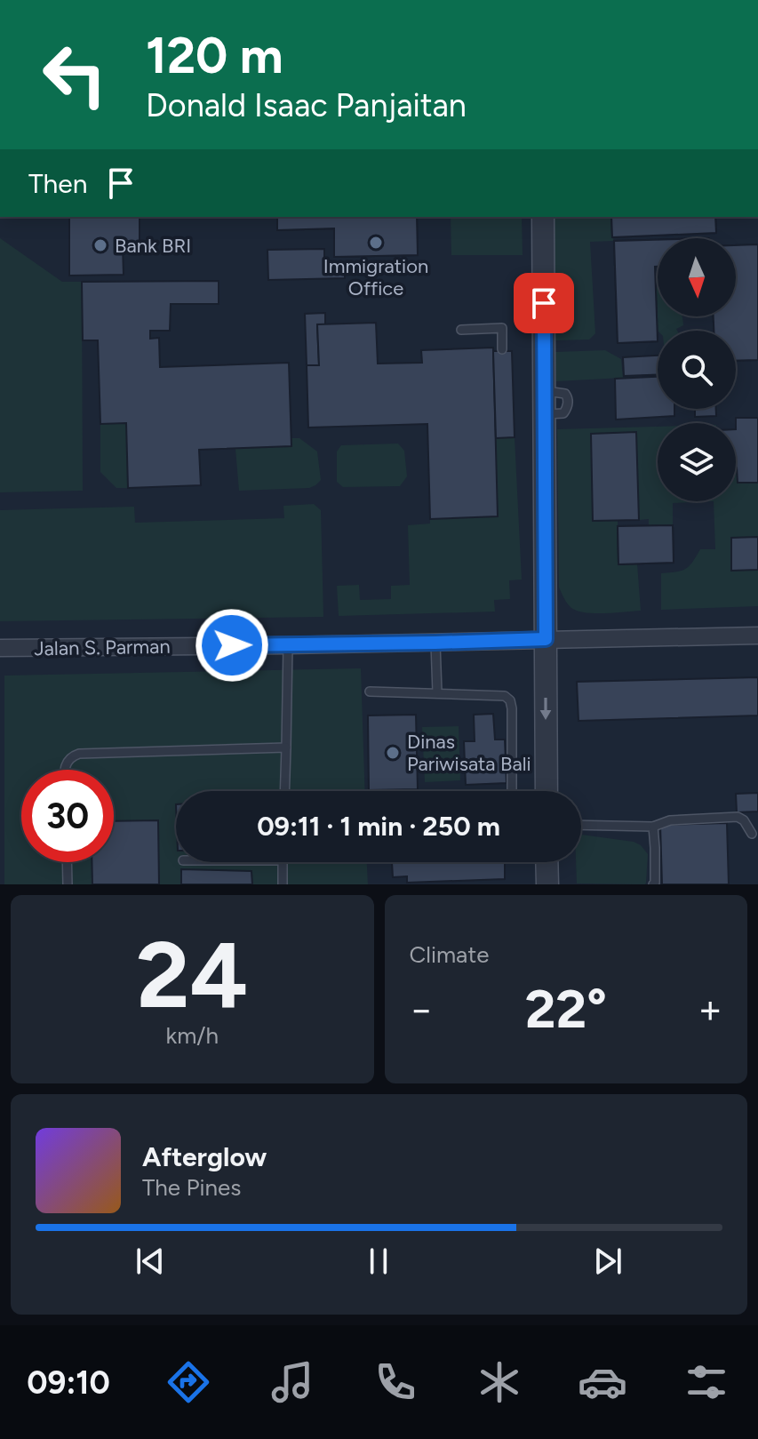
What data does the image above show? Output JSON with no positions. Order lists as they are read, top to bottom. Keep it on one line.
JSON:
{"streets":{"street":["Jalan S. Parman"]},"places":["Immigration Office","Bank BRI","Dinas Pariwisata Bali"],"north":"bottom","page":{"turn":["120 m","Donald Isaac Panjaitan"],"then":"Then","limit":"30","trip":"09:11 · 1 min · 250 m","tile":[["24","km/h"],"Climate"],"heat":["−","22°","+"],"song":["Afterglow","The Pines"],"tabs":"09:10"}}
